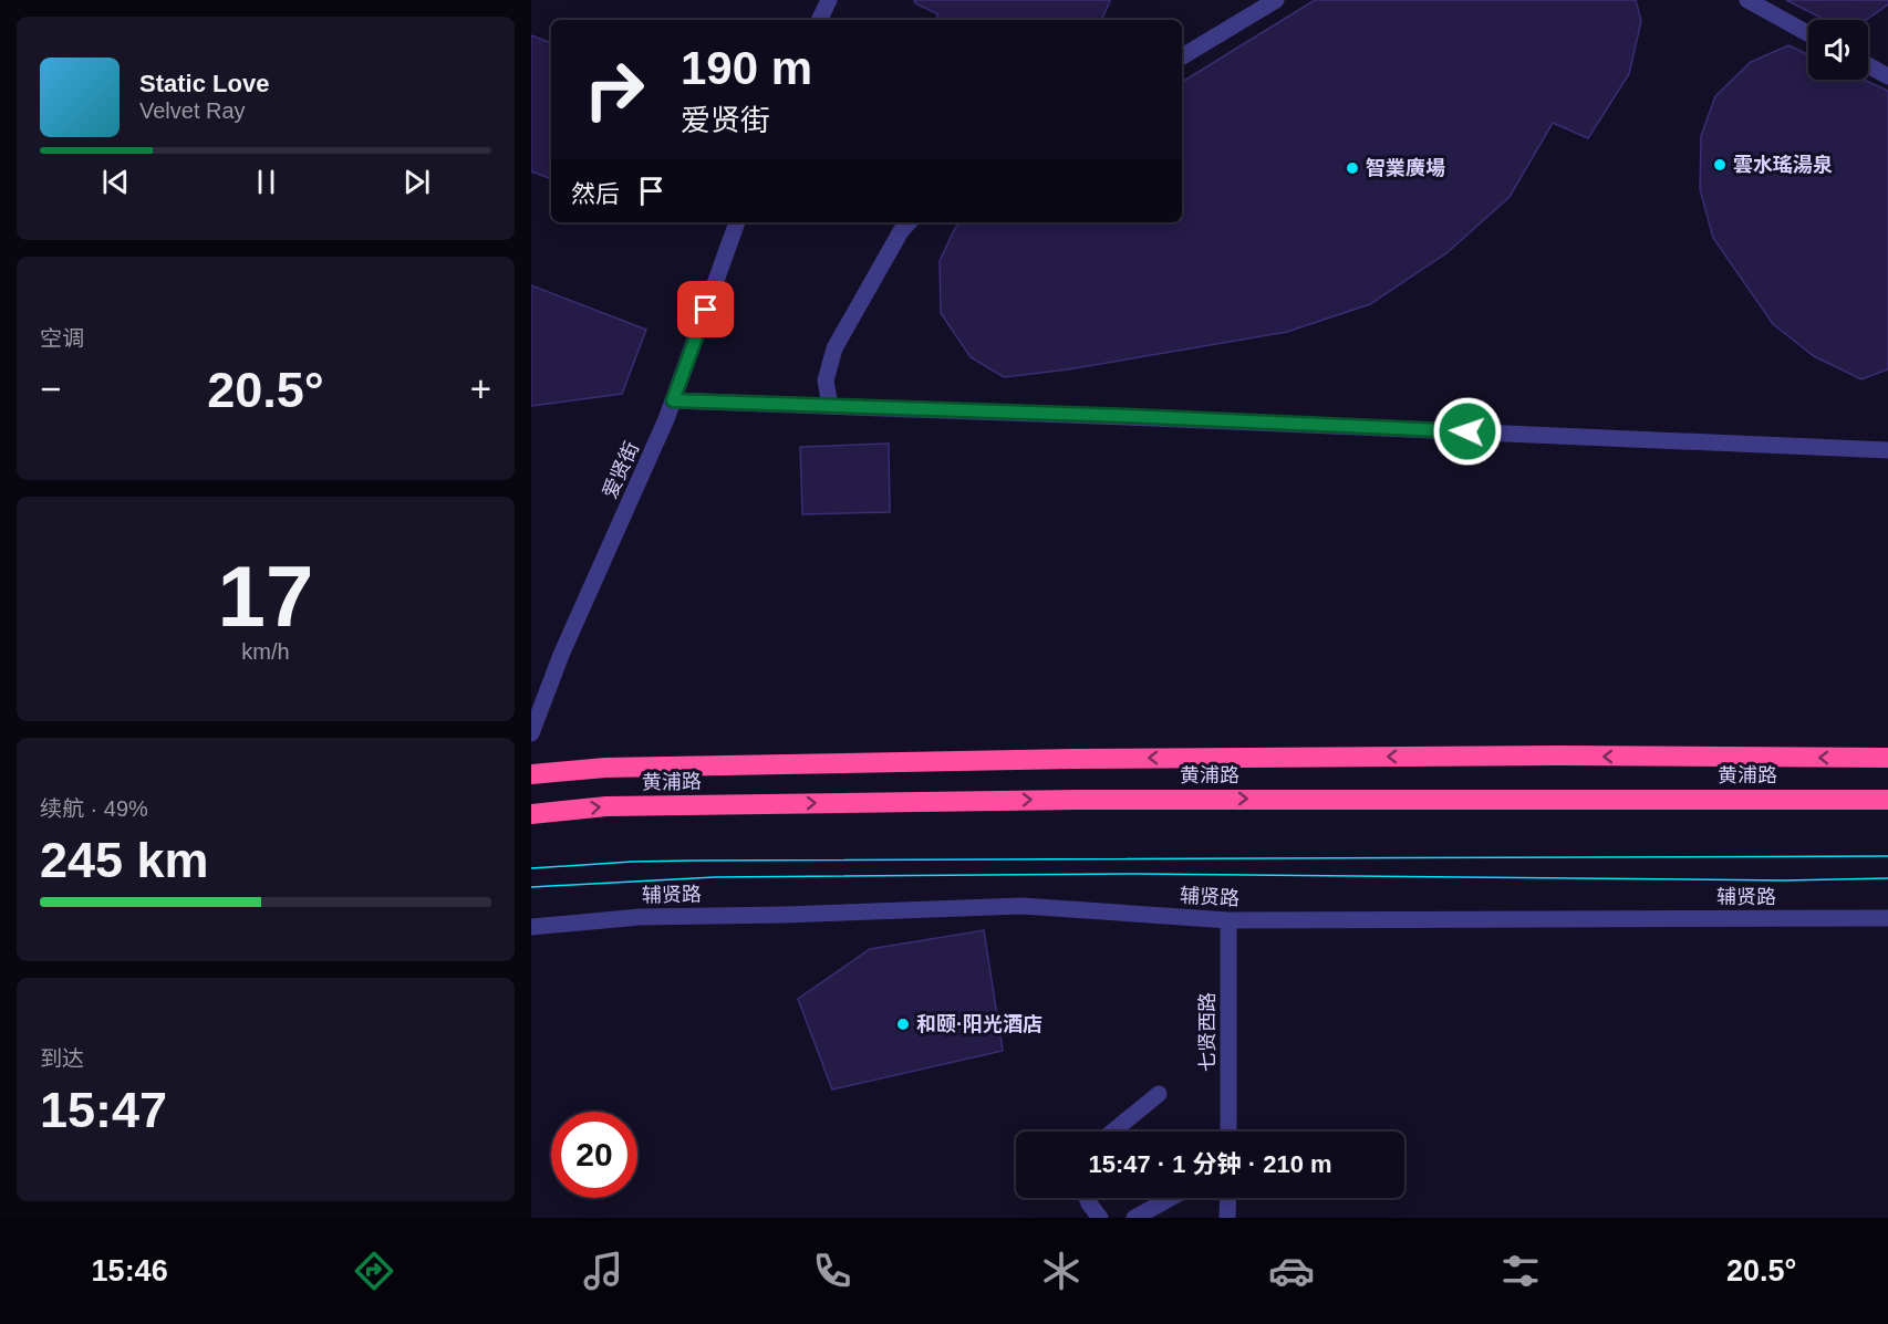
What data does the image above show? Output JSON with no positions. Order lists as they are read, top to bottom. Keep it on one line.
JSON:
{"streets":{"highway":["黄浦路"],"street":["爱贤街","辅贤路","七贤西路"]},"crossings":[["辅贤路","七贤西路"]],"places":["雲水瑤湯泉","智業廣場","和颐·阳光酒店"],"page":{"turn":["190 m","爱贤街"],"song":["Static Love","Velvet Ray"],"then":"然后","tile":["空调",["17","km/h"],["续航 · 49%","245 km"],["到达","15:47"]],"heat":["−","20.5°","+"],"limit":"20","trip":"15:47 · 1 分钟 · 210 m","tabs":["15:46","20.5°"]}}
